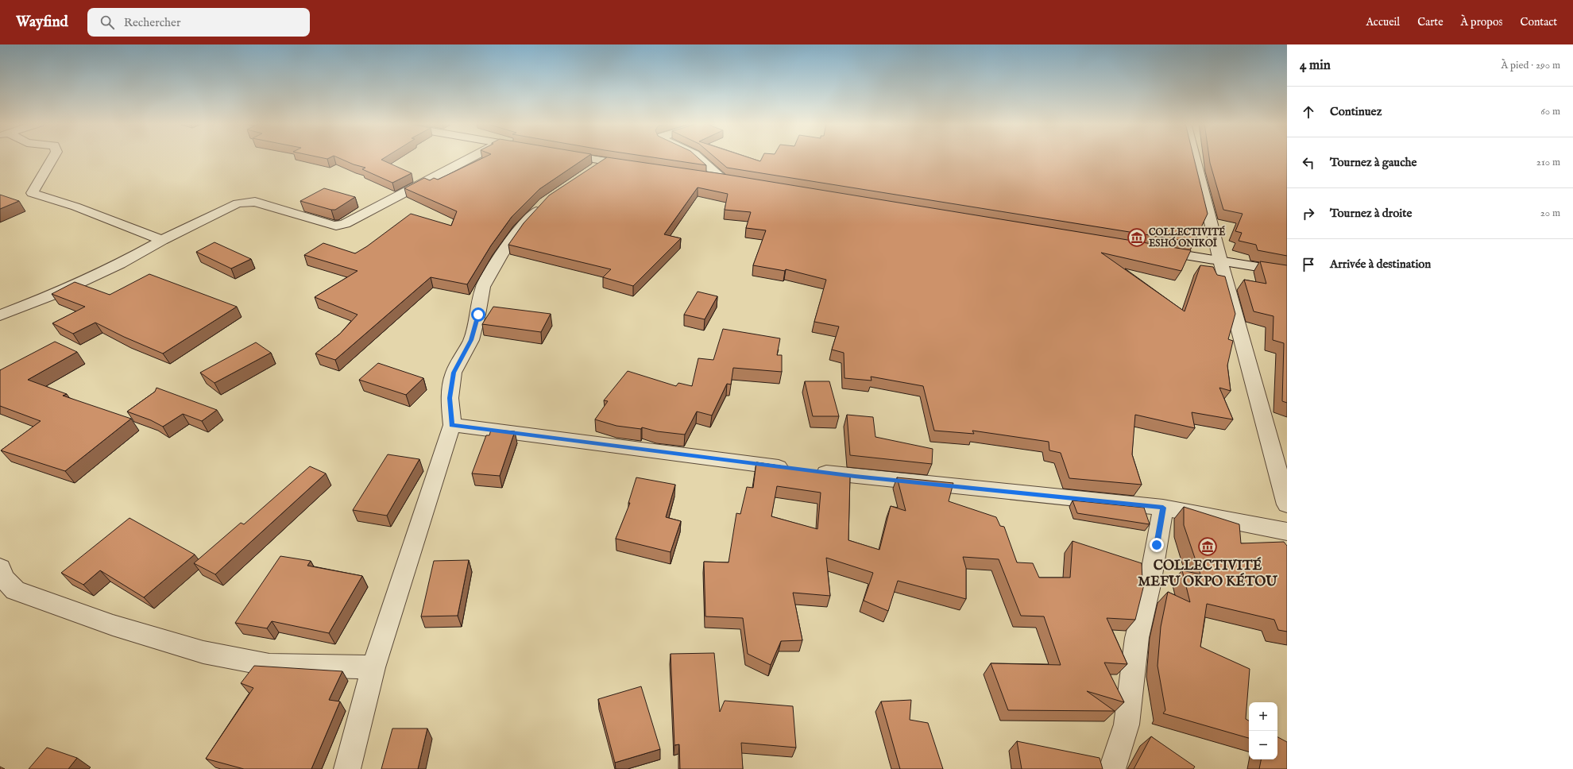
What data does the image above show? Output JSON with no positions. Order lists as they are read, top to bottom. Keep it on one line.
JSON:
{"places":{"museum":["COLLECTIVITÉ ESHÓ ONIKOÏ","COLLECTIVITÉ MEFU OKPO KÉTOU"]},"page":{"header":"Wayfind","search":"Rechercher","nav":["Accueil","Carte","À propos","Contact"],"heading":["4 min","À pied · 290 m"],"list":[["Continuez","60 m"],["Tournez à gauche","210 m"],["Tournez à droite","20 m"],"Arrivée à destination"],"map_buttons":["+","−"]}}
